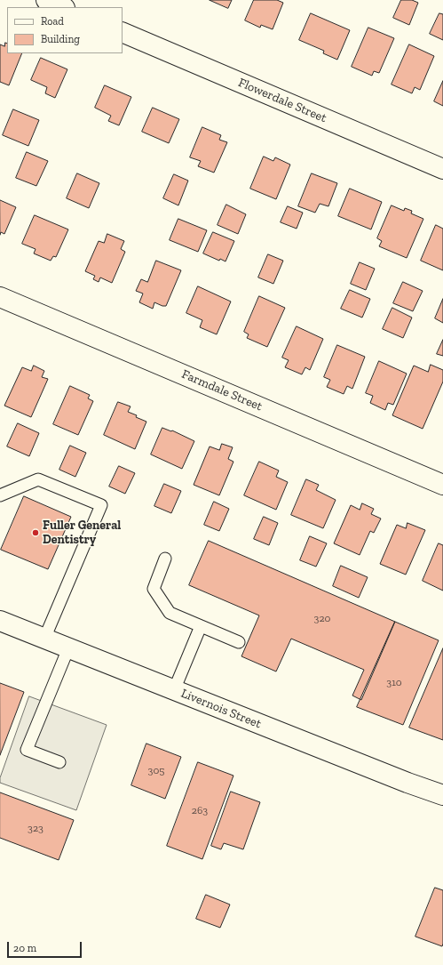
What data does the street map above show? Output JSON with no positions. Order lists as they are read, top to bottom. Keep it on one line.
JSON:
{"streets":{"street":["Flowerdale Street","Farmdale Street","Livernois Street"]},"places":["Fuller General Dentistry"],"house_numbers":["320","310","305","263","323"],"legend":["Road","Building"],"scale_bar":"20 m"}
